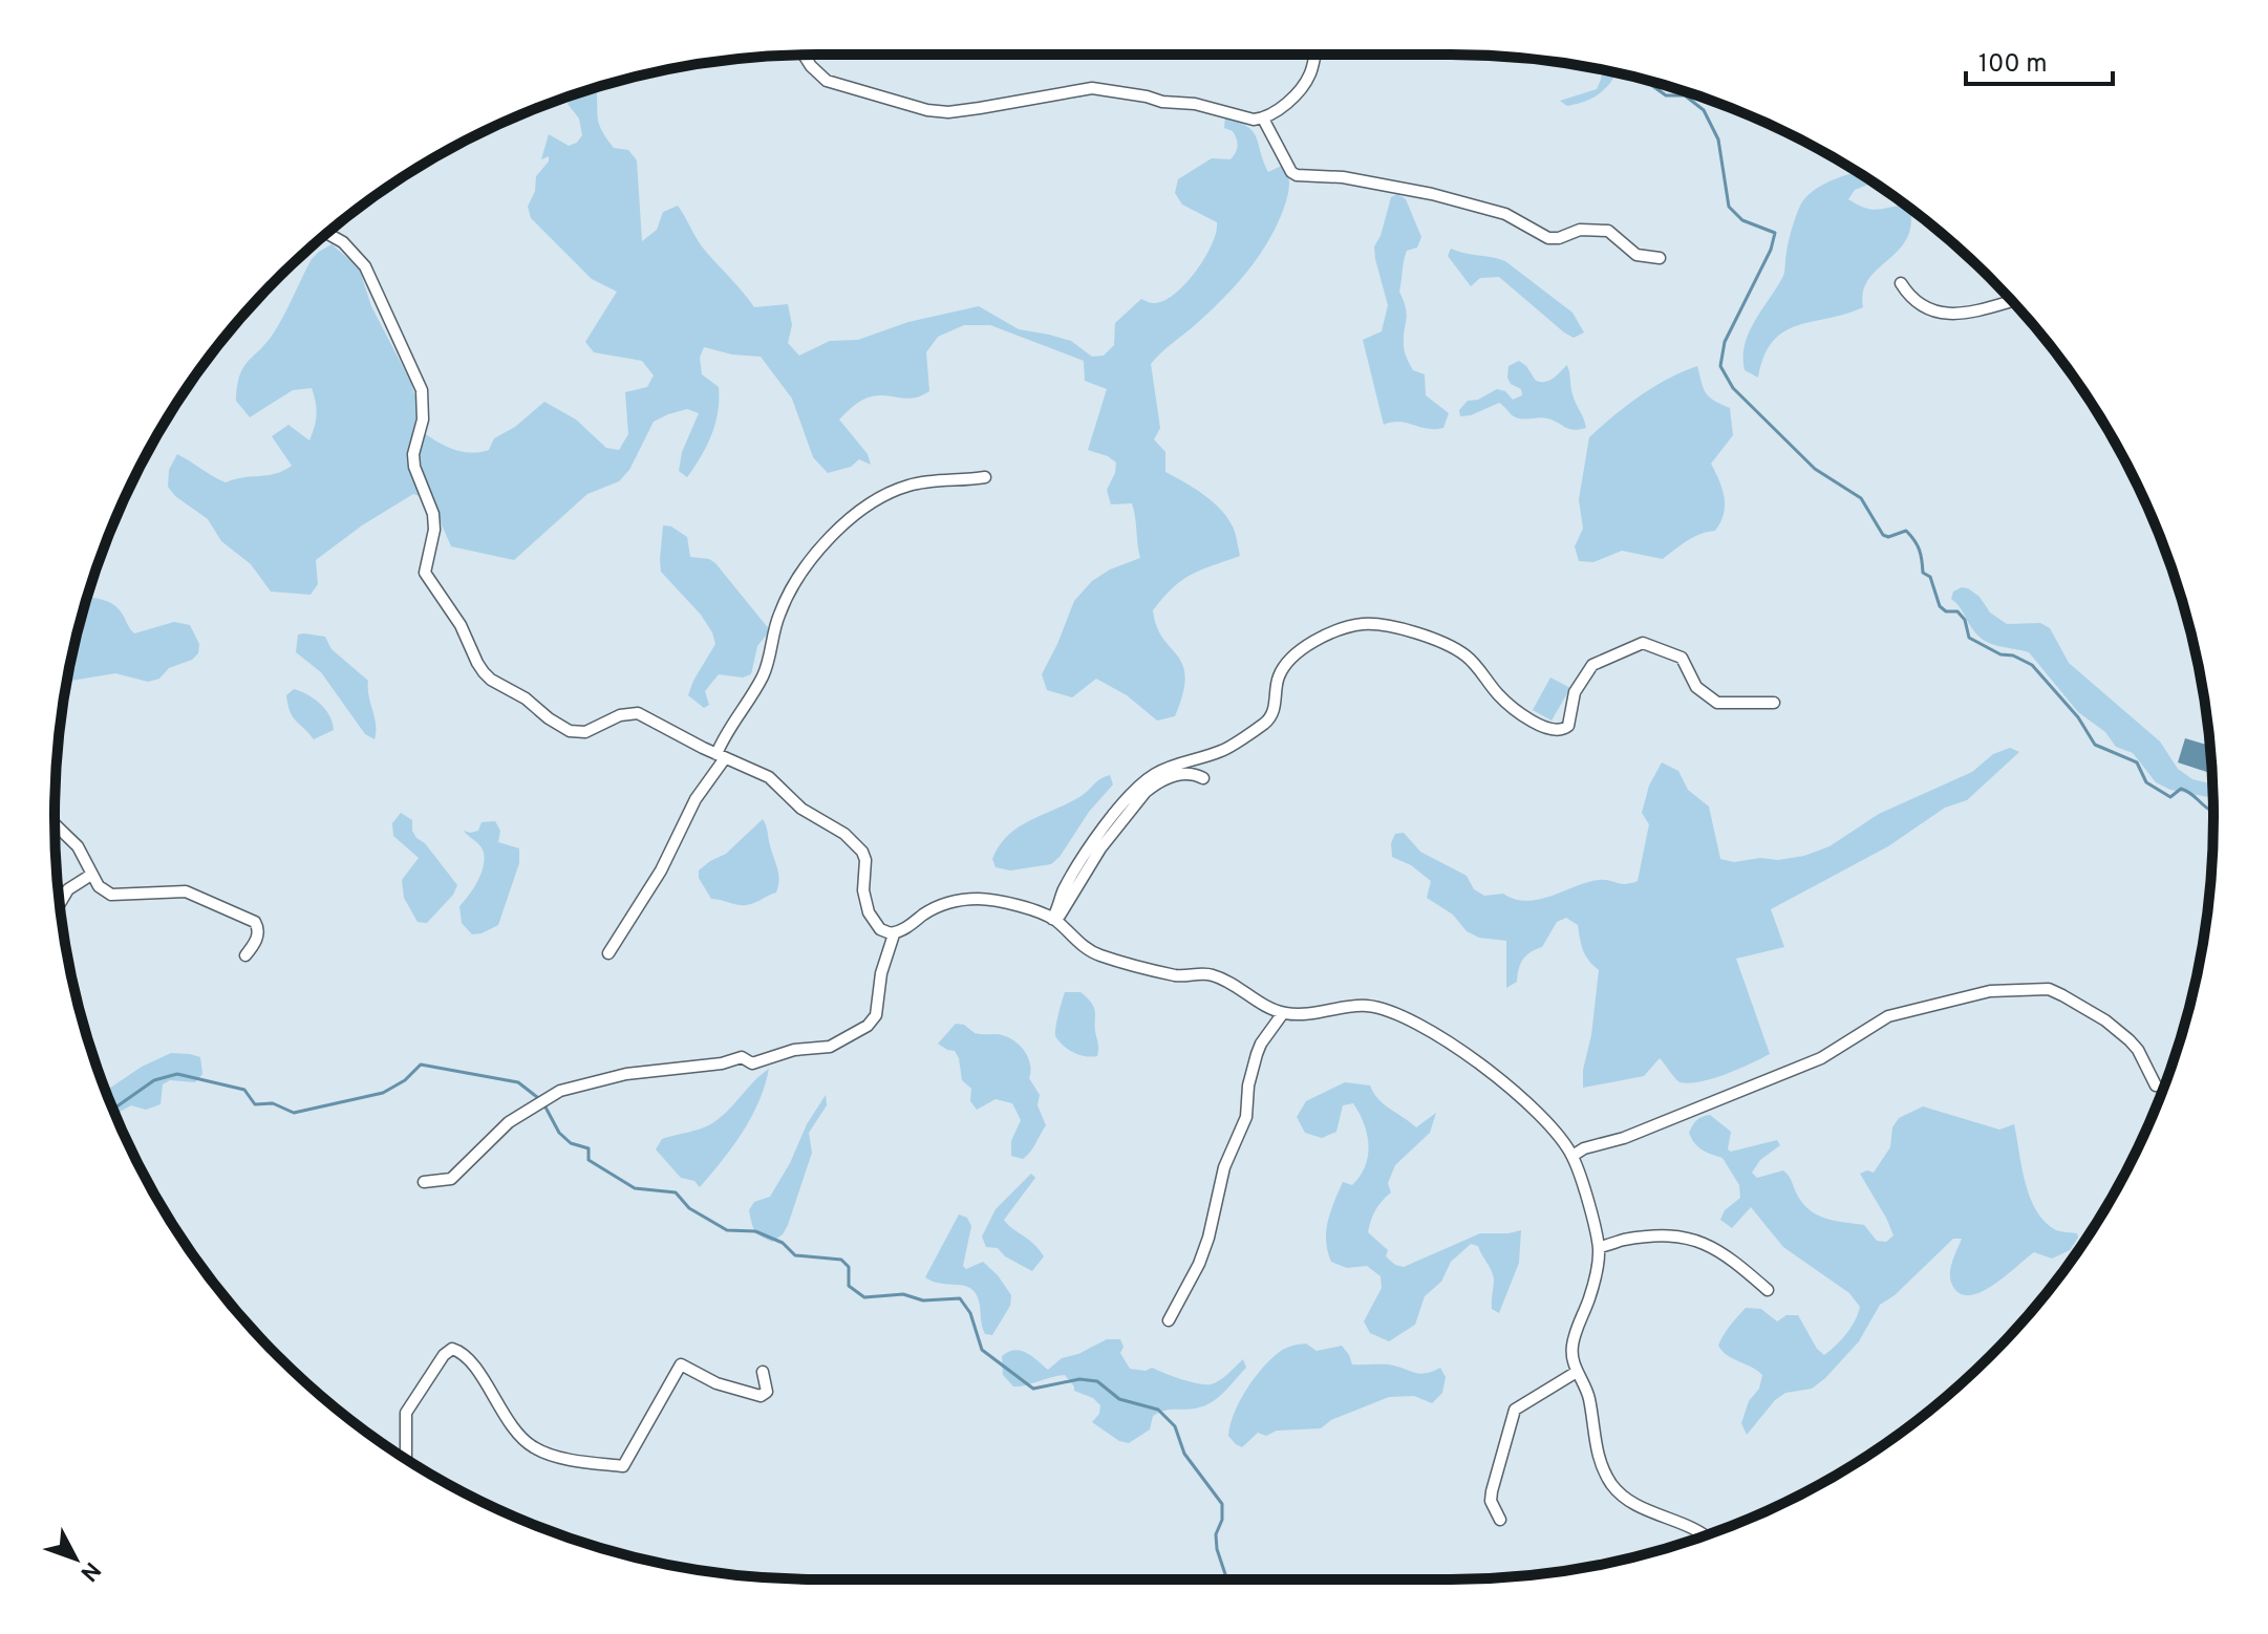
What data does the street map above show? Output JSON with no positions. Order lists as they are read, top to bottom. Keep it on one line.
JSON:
{"scale_bar":"100 m","north":"bottom right"}
